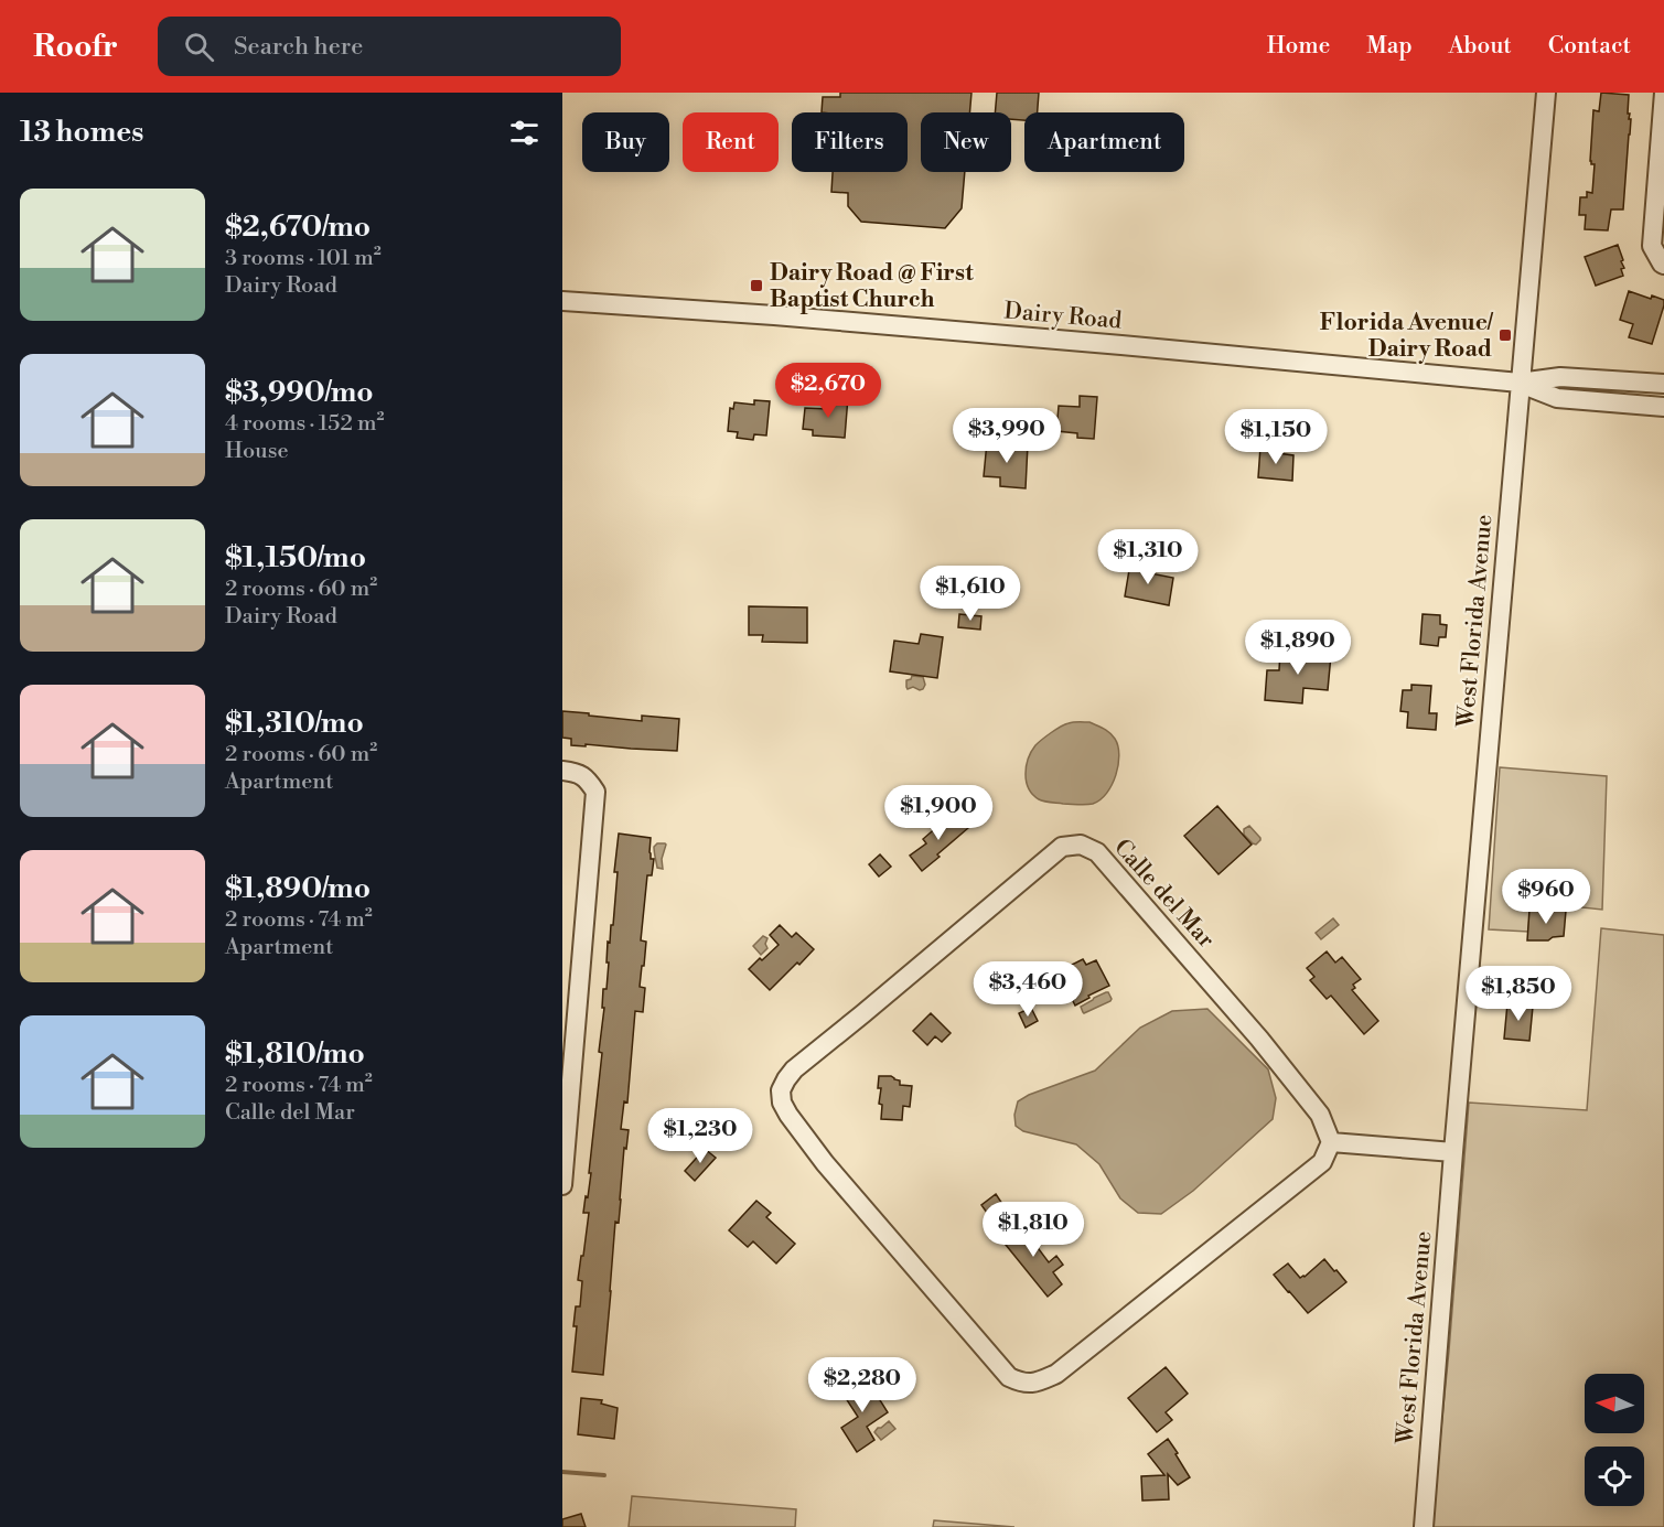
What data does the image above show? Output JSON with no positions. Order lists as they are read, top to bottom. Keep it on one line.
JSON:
{"streets":{"street":["Dairy Road","West Florida Avenue","Calle del Mar"]},"crossings":[["Dairy Road","West Florida Avenue"]],"places":{"transit":["Dairy Road @ First Baptist Church","Florida Avenue/ Dairy Road"]},"north":"left","page":{"header":"Roofr","search":"Search here","nav":["Home","Map","About","Contact"],"heading":"13 homes","chip":["Buy","Rent","Filters","New","Apartment"],"list":[{"name":"$2,670/mo","note":"3 rooms · 101 m² · Dairy Road"},{"name":"$3,990/mo","note":"4 rooms · 152 m² · House"},{"name":"$1,150/mo","note":"2 rooms · 60 m² · Dairy Road"},{"name":"$1,310/mo","note":"2 rooms · 60 m² · Apartment"},{"name":"$1,890/mo","note":"2 rooms · 74 m² · Apartment"},{"name":"$1,810/mo","note":"2 rooms · 74 m² · Calle del Mar"}],"price":["$2,670","$3,990","$1,150","$1,310","$1,610","$1,890","$1,900","$960","$3,460","$1,850","$1,230","$1,810","$2,280"]}}
